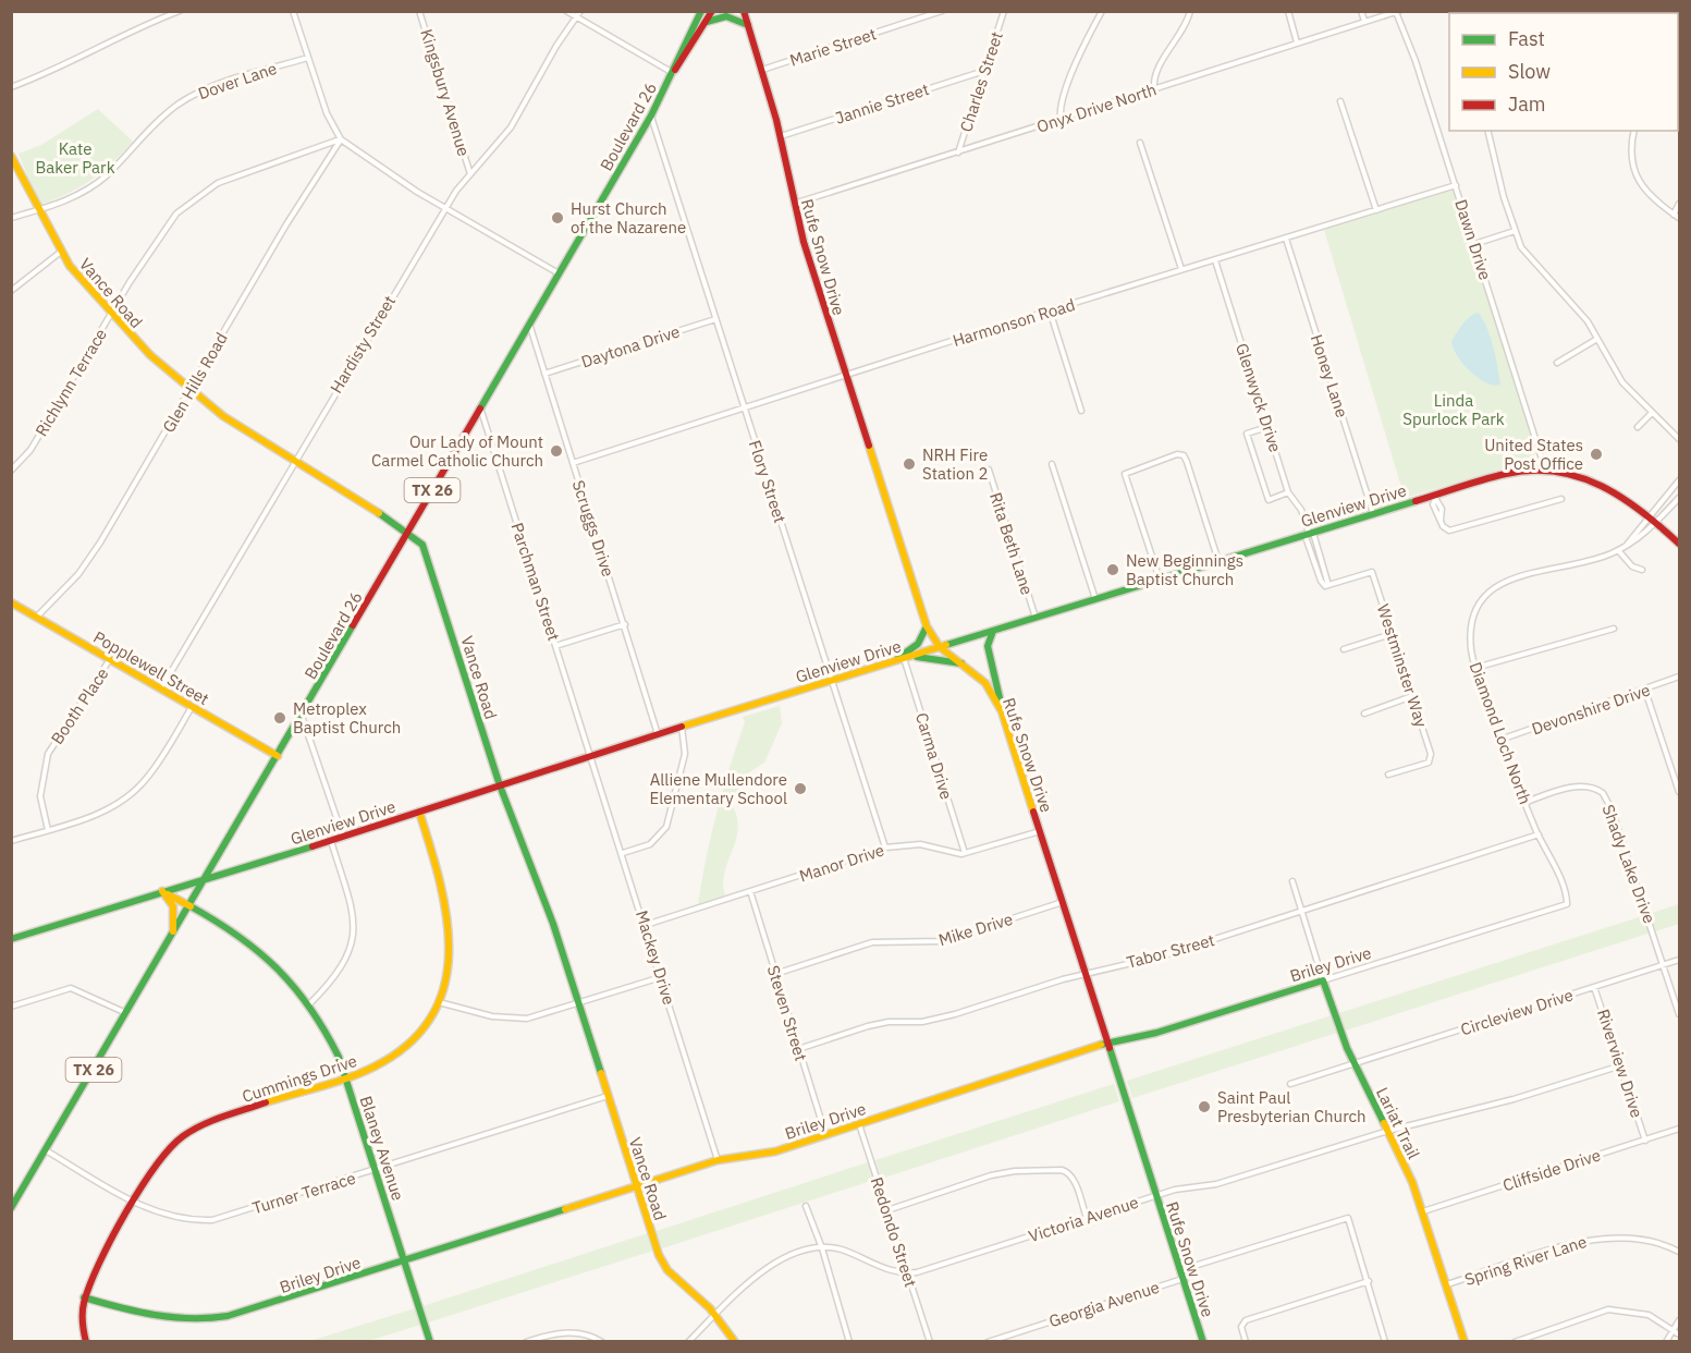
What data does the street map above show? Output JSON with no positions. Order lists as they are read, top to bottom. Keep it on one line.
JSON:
{"streets":{"main road":["Boulevard 26","Rufe Snow Drive","Vance Road","TX 26","Glenview Drive","Popplewell Street","Briley Drive","Cummings Drive","Lariat Trail","Blaney Avenue"],"street":["Marie Street","Dover Lane","Charles Street","Kingsbury Avenue","Jannie Street","Onyx Drive North","Dawn Drive","Harmonson Road","Hardisty Street","Daytona Drive","Honey Lane","Richlynn Terrace","Glen Hills Road","Glenwyck Drive","Flory Street","Scruggs Drive","Rita Beth Lane","Parchman Street","Westminster Way","Booth Place","Devonshire Drive","Diamond Loch North","Carma Drive","Manor Drive","Shady Lake Drive","Mike Drive","Tabor Street","Mackey Drive","Circleview Drive","Steven Street","Riverview Drive","Cliffside Drive","Turner Terrace","Victoria Avenue","Redondo Street","Spring River Lane","Georgia Avenue"]},"crossings":[["Marie Street","Rufe Snow Drive"],["Dover Lane","Vance Road"],["Charles Street","Jannie Street"],["Charles Street","Onyx Drive North"],["Kingsbury Avenue","Hardisty Street"],["Jannie Street","Rufe Snow Drive"],["Onyx Drive North","Dawn Drive"],["Onyx Drive North","Rufe Snow Drive"],["Boulevard 26","Vance Road"],["Boulevard 26","Flory Street"],["Boulevard 26","Glenview Drive"],["Boulevard 26","Scruggs Drive"],["Boulevard 26","Parchman Street"],["Boulevard 26","Popplewell Street"],["Boulevard 26","Blaney Avenue"],["Boulevard 26","Turner Terrace"],["Dawn Drive","Harmonson Road"],["Dawn Drive","Glenview Drive"],["Rufe Snow Drive","Harmonson Road"],["Rufe Snow Drive","Glenview Drive"],["Rufe Snow Drive","Manor Drive"],["Rufe Snow Drive","Mike Drive"],["Rufe Snow Drive","Tabor Street"],["Rufe Snow Drive","Briley Drive"],["Rufe Snow Drive","Victoria Avenue"],["Rufe Snow Drive","Georgia Avenue"],["Vance Road","Hardisty Street"],["Vance Road","Richlynn Terrace"],["Vance Road","Glen Hills Road"],["Vance Road","Glenview Drive"],["Vance Road","Briley Drive"],["Vance Road","Turner Terrace"],["Harmonson Road","Honey Lane"],["Harmonson Road","Glenwyck Drive"],["Harmonson Road","Flory Street"],["Harmonson Road","Scruggs Drive"],["Hardisty Street","Popplewell Street"],["Daytona Drive","Flory Street"],["Daytona Drive","Scruggs Drive"],["Honey Lane","Glenview Drive"],["Richlynn Terrace","Glen Hills Road"],["Glen Hills Road","Popplewell Street"],["Glenwyck Drive","Glenview Drive"],["Glenwyck Drive","Westminster Way"],["Flory Street","Glenview Drive"],["Flory Street","Manor Drive"],["Glenview Drive","Scruggs Drive"],["Glenview Drive","Rita Beth Lane"],["Glenview Drive","Parchman Street"],["Glenview Drive","Diamond Loch North"],["Glenview Drive","Carma Drive"],["Glenview Drive","Mackey Drive"],["Glenview Drive","Cummings Drive"],["Glenview Drive","Blaney Avenue"],["Parchman Street","Mackey Drive"],["Popplewell Street","Booth Place"],["Devonshire Drive","Diamond Loch North"],["Diamond Loch North","Shady Lake Drive"],["Diamond Loch North","Tabor Street"],["Diamond Loch North","Briley Drive"],["Carma Drive","Manor Drive"],["Manor Drive","Mackey Drive"],["Manor Drive","Steven Street"],["Shady Lake Drive","Circleview Drive"],["Mike Drive","Steven Street"],["Tabor Street","Steven Street"],["Tabor Street","Lariat Trail"],["Mackey Drive","Briley Drive"],["Briley Drive","Steven Street"],["Briley Drive","Cummings Drive"],["Briley Drive","Lariat Trail"],["Briley Drive","Blaney Avenue"],["Briley Drive","Redondo Street"],["Circleview Drive","Riverview Drive"],["Circleview Drive","Lariat Trail"],["Riverview Drive","Cliffside Drive"],["Riverview Drive","Victoria Avenue"],["Cummings Drive","Blaney Avenue"],["Cummings Drive","Turner Terrace"],["Lariat Trail","Cliffside Drive"],["Lariat Trail","Victoria Avenue"],["Lariat Trail","Spring River Lane"],["Blaney Avenue","Turner Terrace"],["Victoria Avenue","Redondo Street"]],"parks":["Kate Baker Park","Linda Spurlock Park"],"places":["Hurst Church of the Nazarene","Our Lady of Mount Carmel Catholic Church","United States Post Office","NRH Fire Station 2","New Beginnings Baptist Church","Metroplex Baptist Church","Alliene Mullendore Elementary School","Saint Paul Presbyterian Church"],"legend":["Fast","Slow","Jam"]}
